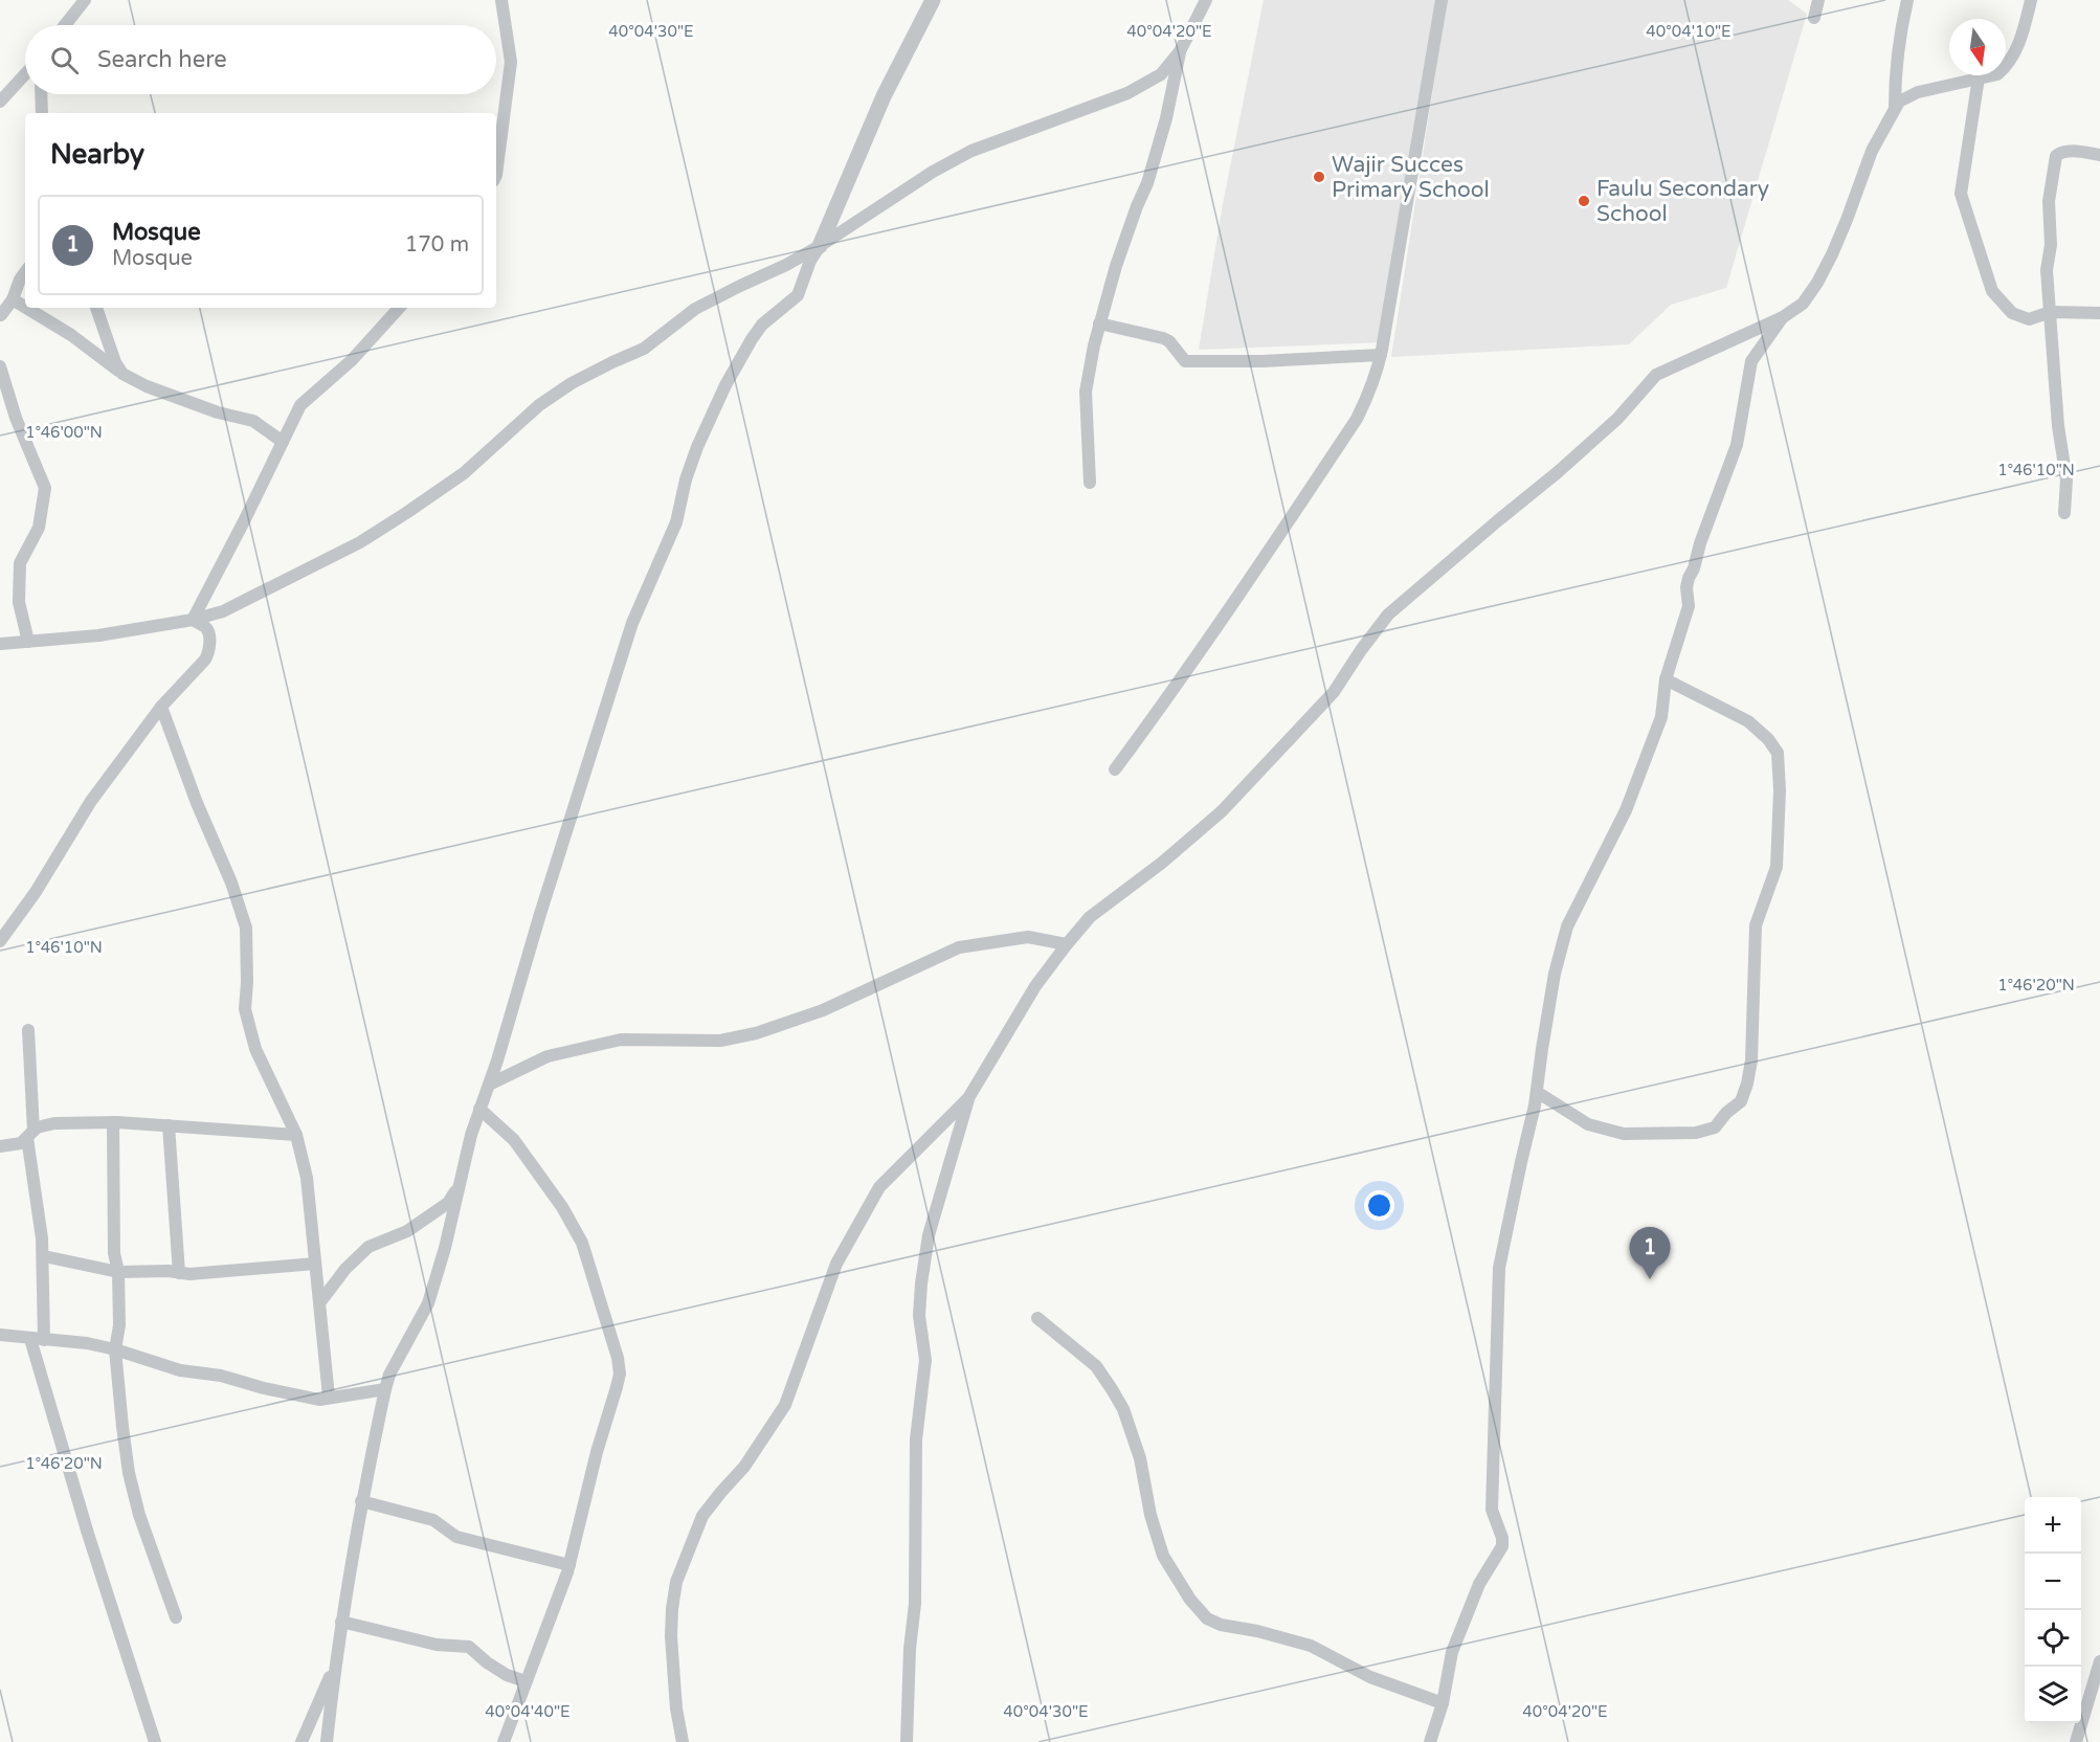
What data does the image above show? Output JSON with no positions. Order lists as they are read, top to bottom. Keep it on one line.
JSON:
{"places":["Wajir Succes Primary School","Faulu Secondary School"],"north":"bottom","page":{"search":"Search here","heading":"Nearby","list":[{"mark":"1","name":"Mosque","note":"Mosque","value":"170 m"}],"pins":"1","map_buttons":["+","−"]},"coordinates":["40°04'30\"E","40°04'20\"E","40°04'10\"E","1°46'00\"N","1°46'10\"N","1°46'20\"N","40°04'40\"E"]}
